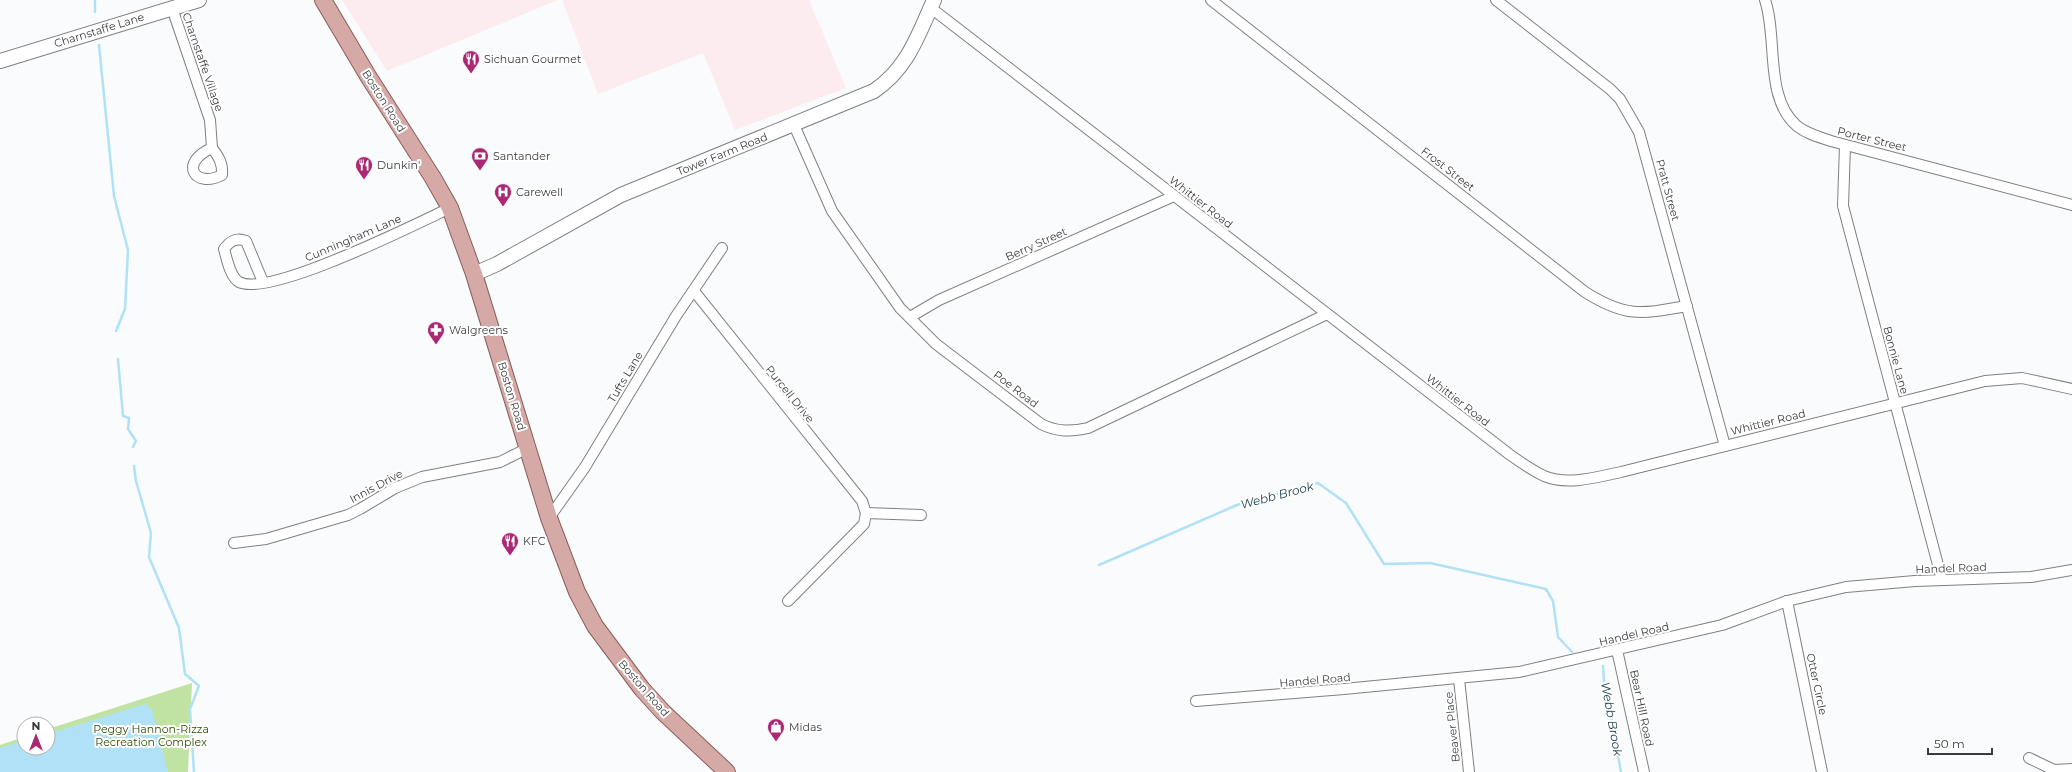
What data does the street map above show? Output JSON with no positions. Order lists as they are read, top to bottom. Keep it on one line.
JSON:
{"streets":{"main road":["Boston Road"],"street":["Charnstaffe Lane","Charnstaffe Village","Porter Street","Tower Farm Road","Frost Street","Pratt Street","Whittier Road","Cunningham Lane","Berry Street","Bonnie Lane","Tufts Lane","Poe Road","Purcell Drive","Innis Drive","Handel Road","Otter Circle","Bear Hill Road","Beaver Place"]},"crossings":[["Charnstaffe Lane","Charnstaffe Village"],["Boston Road","Tower Farm Road"],["Boston Road","Cunningham Lane"],["Boston Road","Tufts Lane"],["Boston Road","Innis Drive"],["Porter Street","Bonnie Lane"],["Tower Farm Road","Whittier Road"],["Tower Farm Road","Poe Road"],["Frost Street","Pratt Street"],["Pratt Street","Whittier Road"],["Whittier Road","Berry Street"],["Whittier Road","Bonnie Lane"],["Whittier Road","Poe Road"],["Berry Street","Poe Road"],["Bonnie Lane","Handel Road"],["Tufts Lane","Purcell Drive"],["Handel Road","Otter Circle"],["Handel Road","Bear Hill Road"],["Handel Road","Beaver Place"]],"water":["Webb Brook"],"parks":["Peggy Hannon-Rizza Recreation Complex"],"places":{"restaurant":["Sichuan Gourmet","Dunkin'","KFC"],"bank":["Santander"],"hospital":["Carewell"],"pharmacy":["Walgreens"],"shop":["Midas"]},"scale_bar":"50 m","north":"top"}
